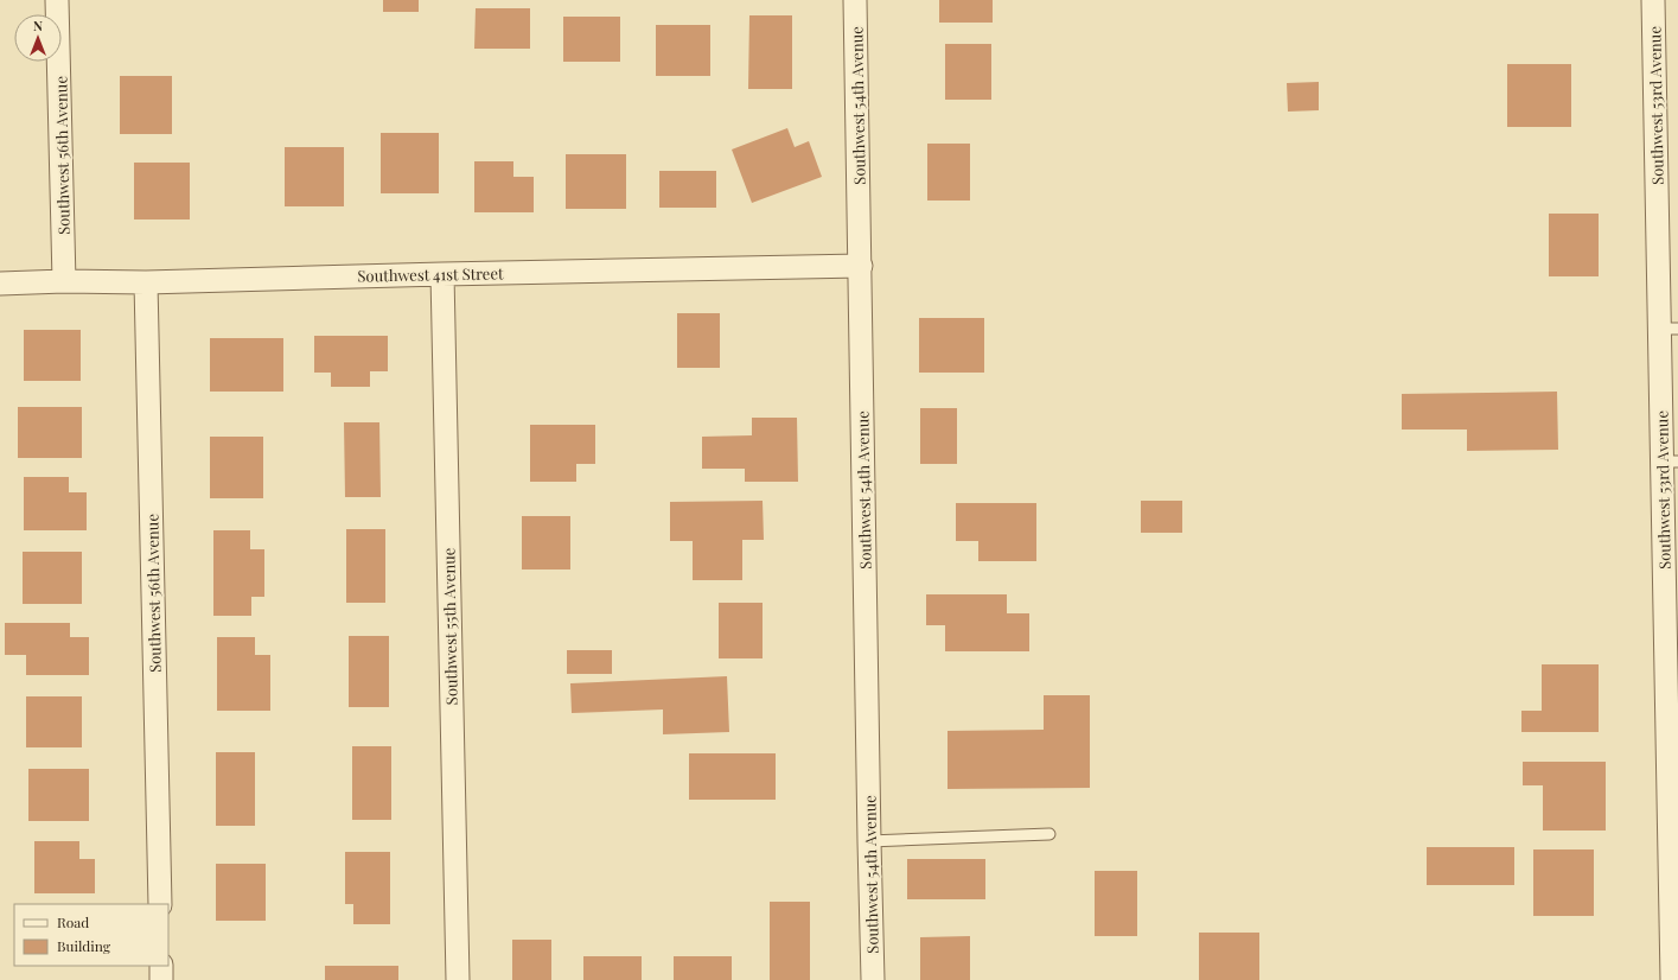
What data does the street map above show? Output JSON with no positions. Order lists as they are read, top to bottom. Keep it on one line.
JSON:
{"streets":{"street":["Southwest 54th Avenue","Southwest 53rd Avenue","Southwest 56th Avenue","Southwest 41st Street","Southwest 55th Avenue"]},"crossings":[["Southwest 54th Avenue","Southwest 41st Street"],["Southwest 56th Avenue","Southwest 41st Street"],["Southwest 41st Street","Southwest 55th Avenue"]],"legend":["Road","Building"],"north":"top"}
